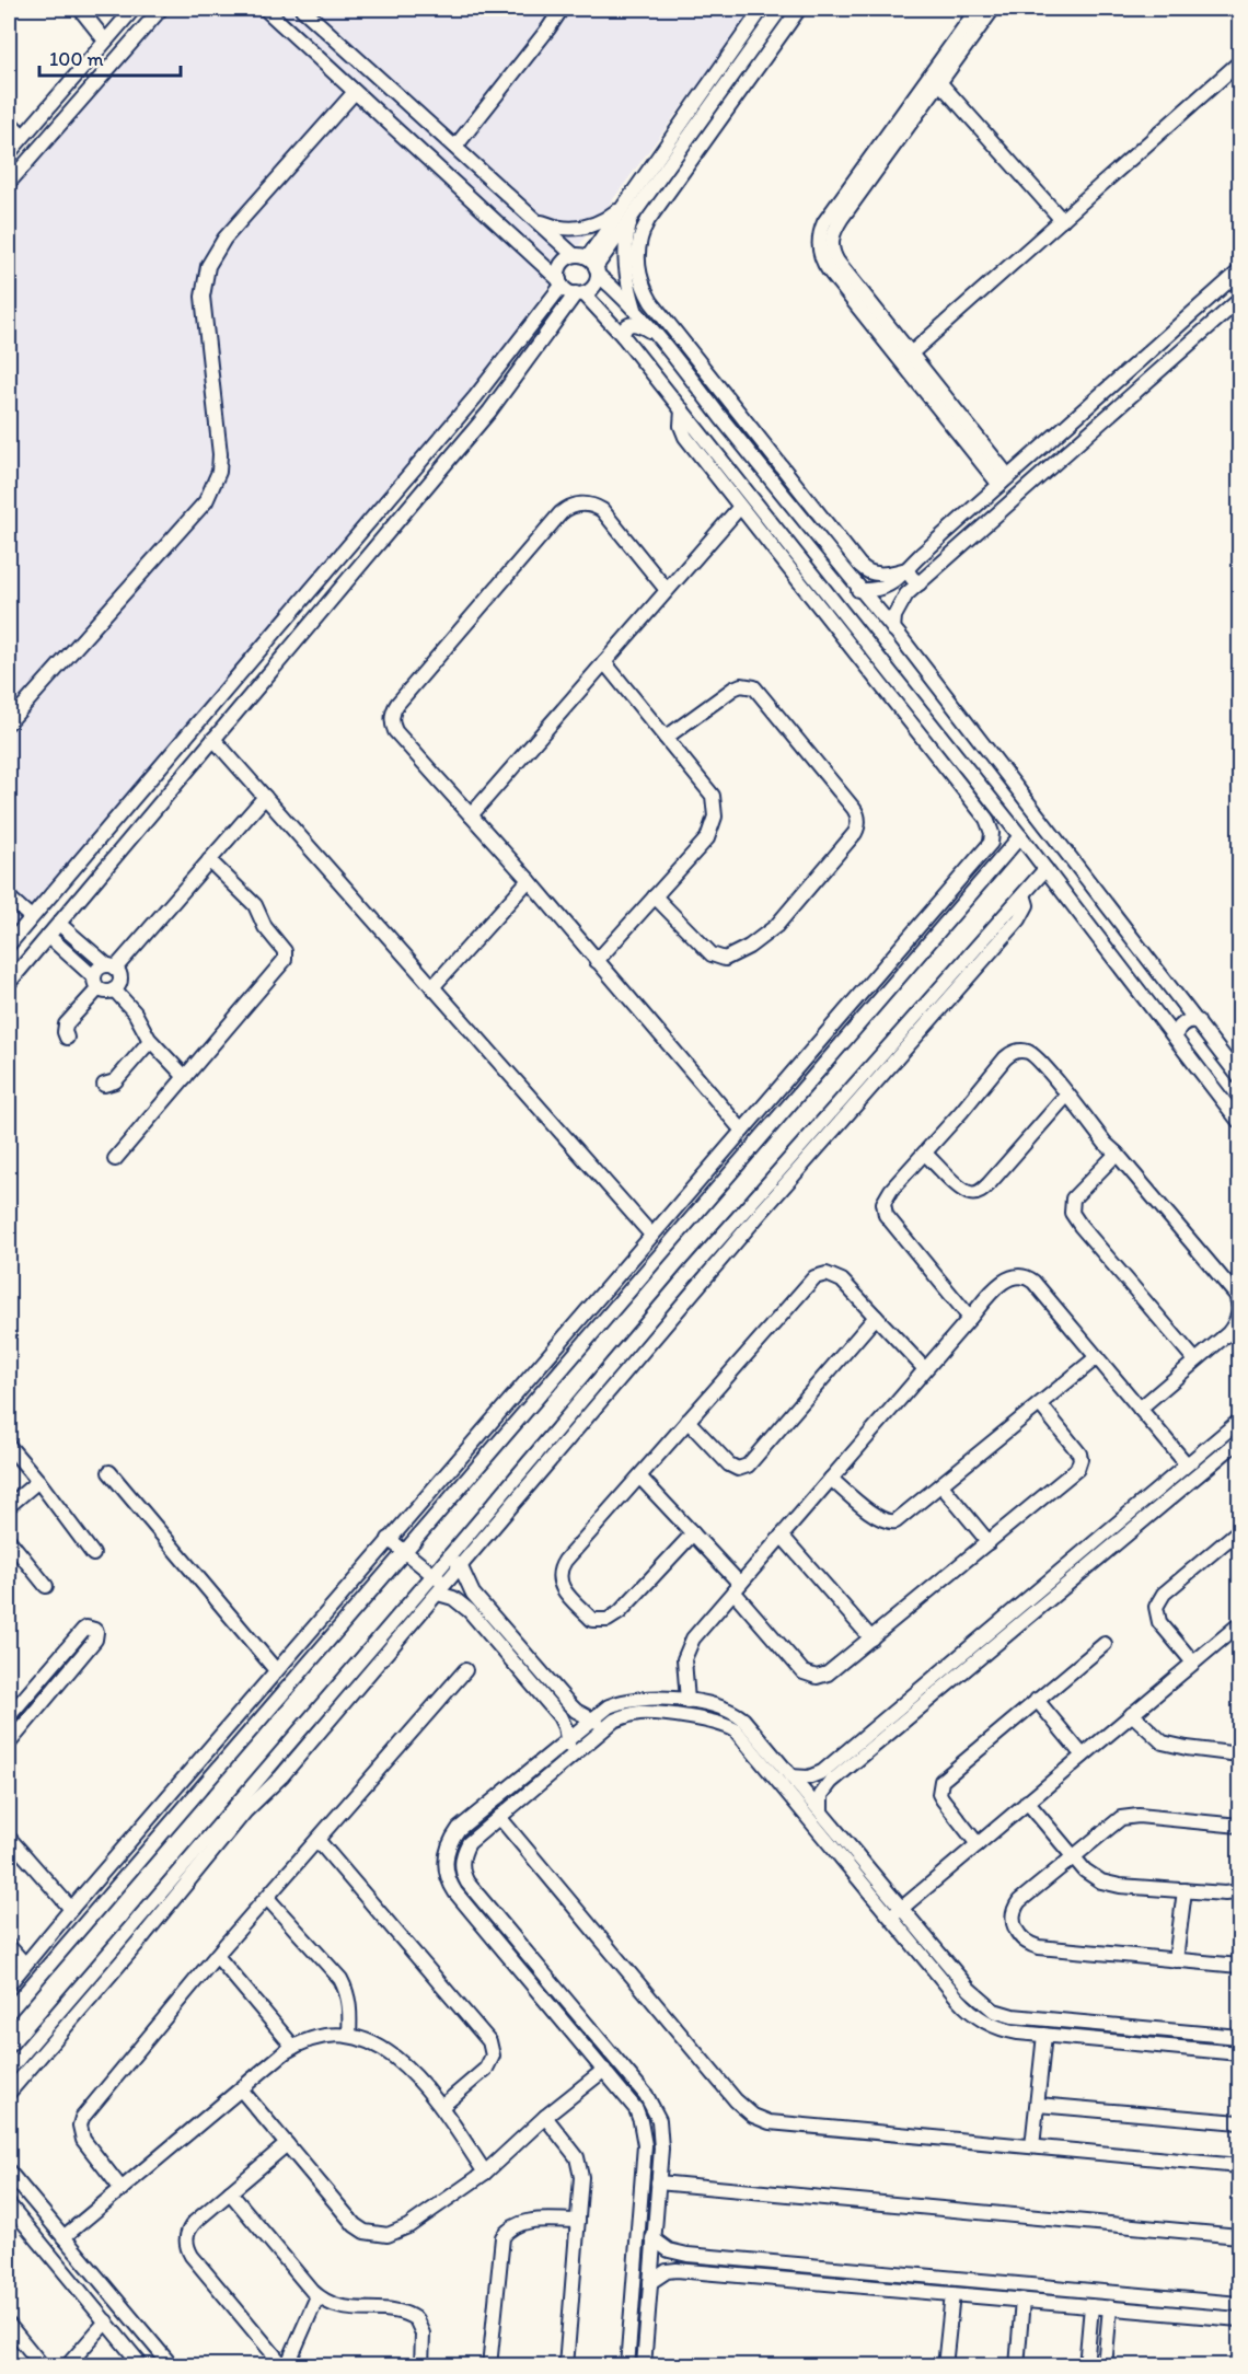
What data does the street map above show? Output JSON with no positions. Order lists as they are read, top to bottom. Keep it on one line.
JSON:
{"scale_bar":"100 m"}
